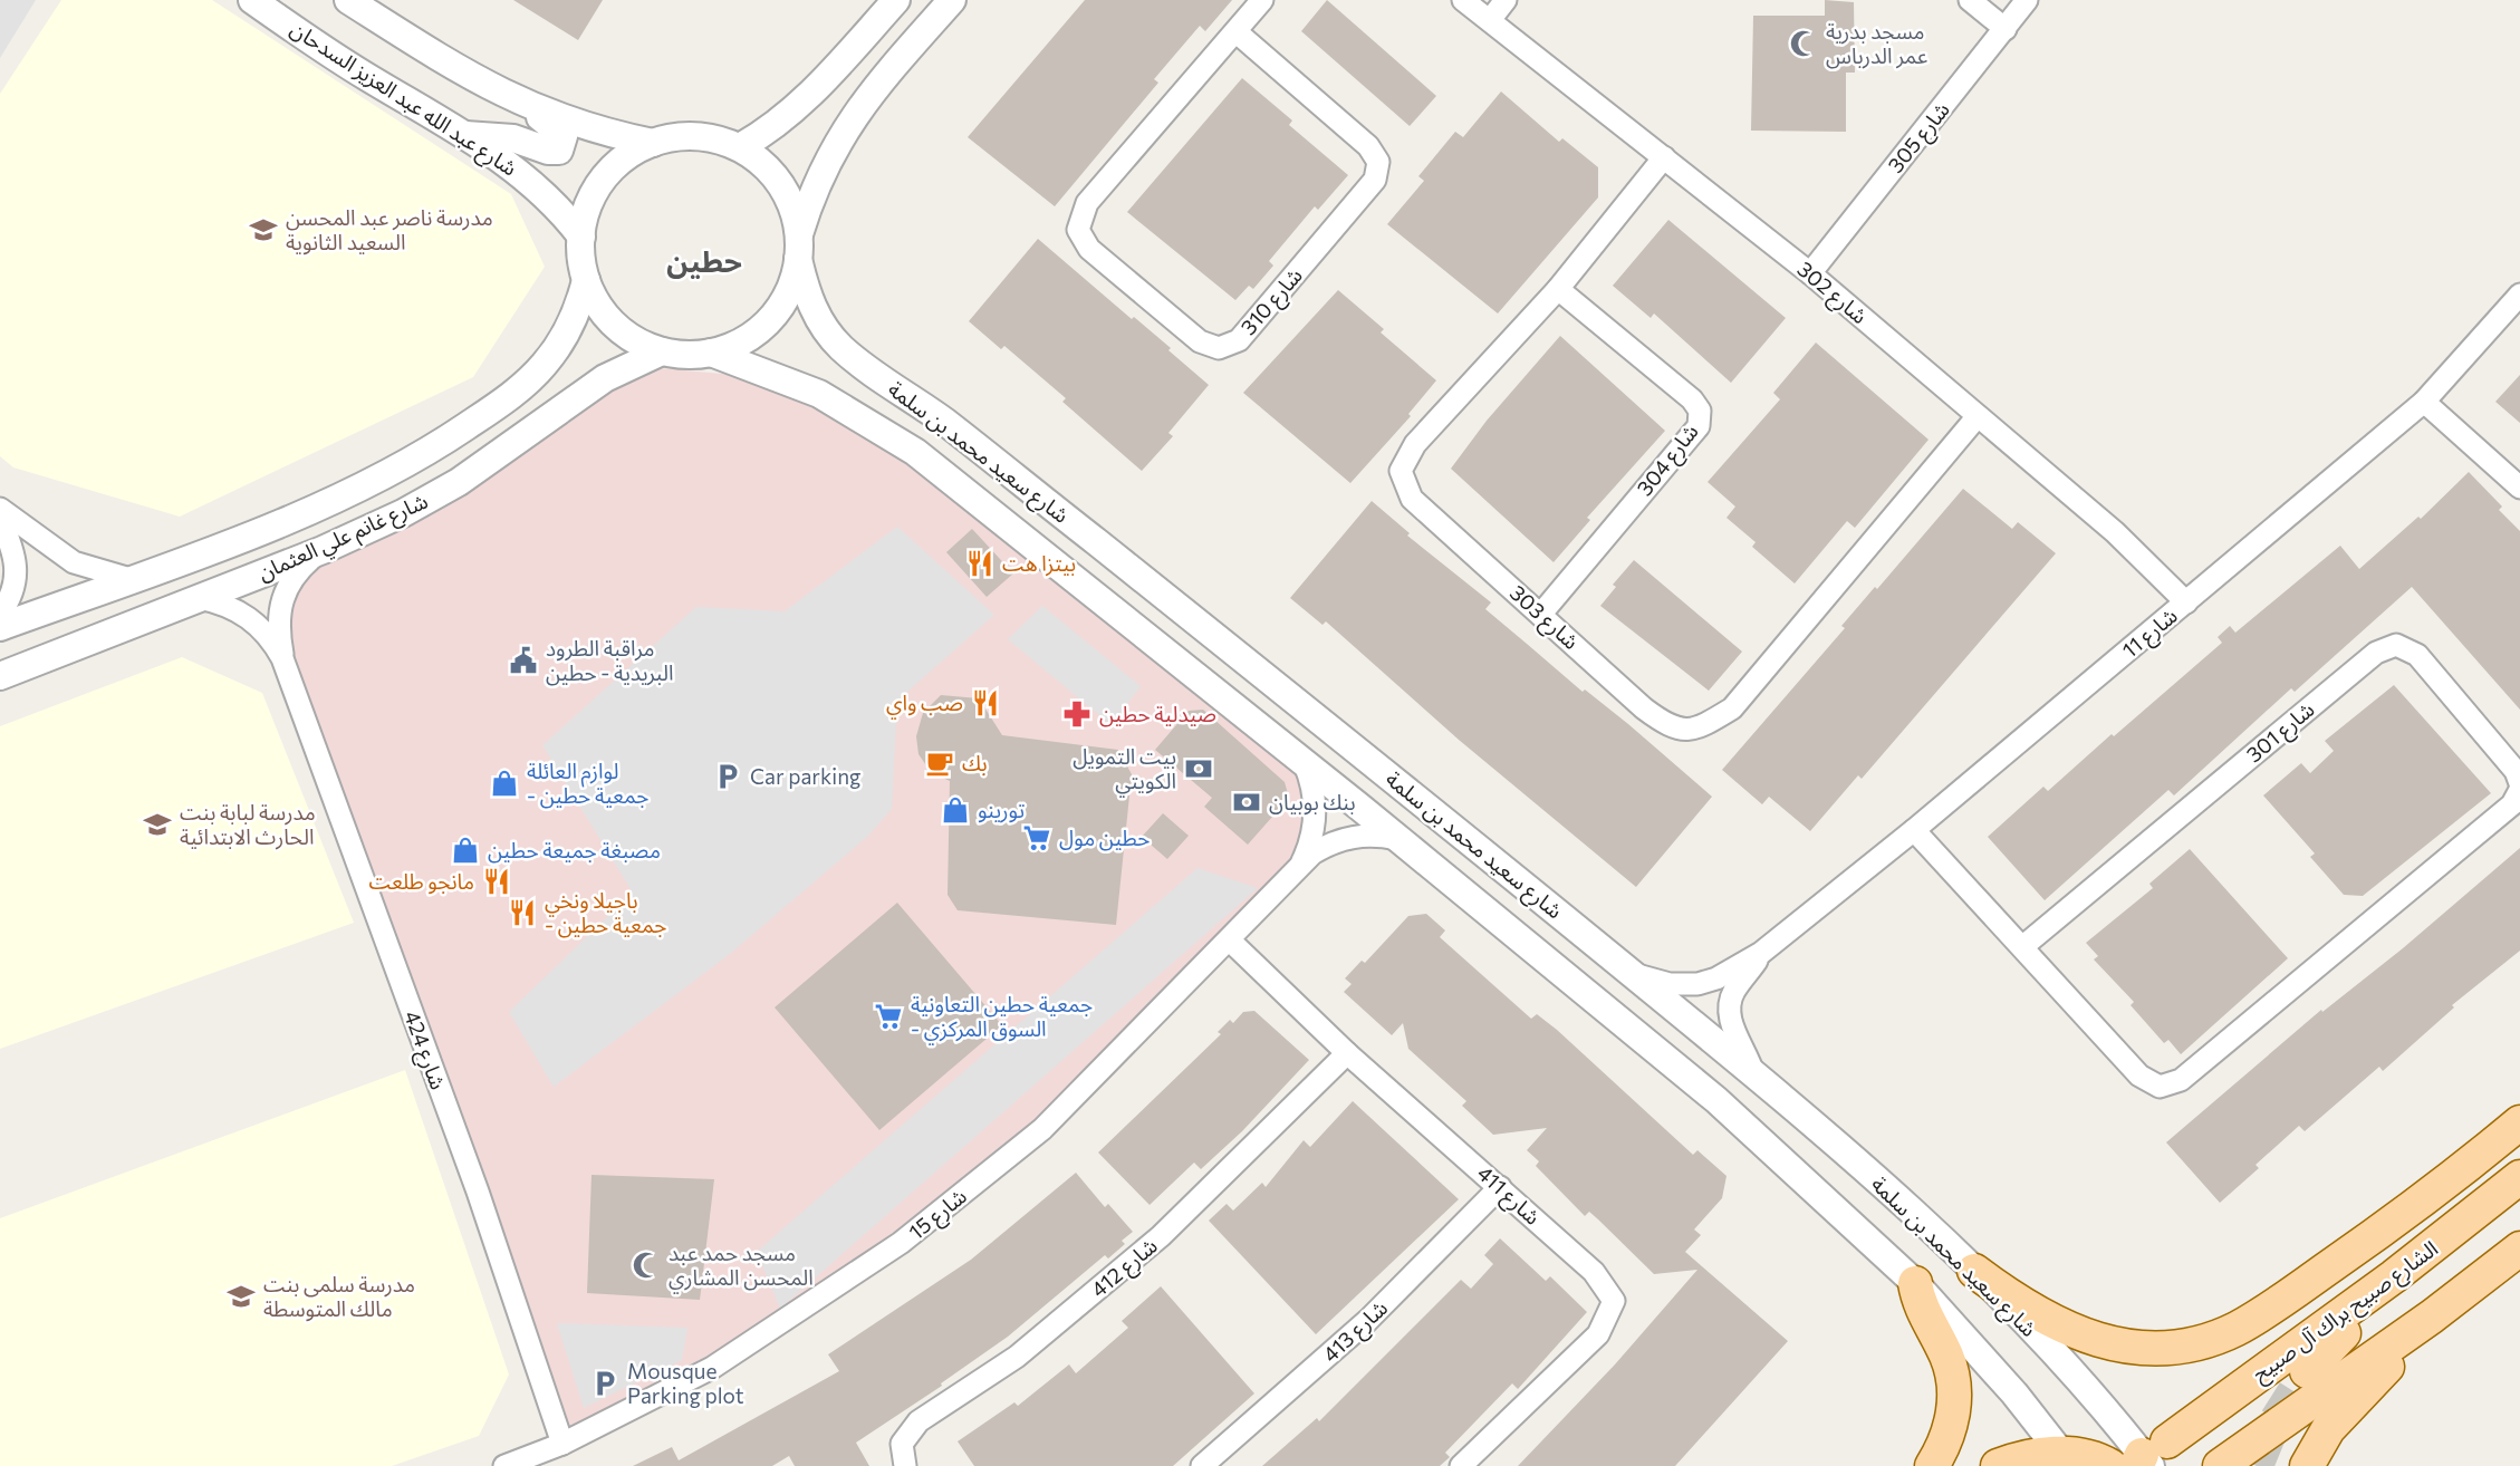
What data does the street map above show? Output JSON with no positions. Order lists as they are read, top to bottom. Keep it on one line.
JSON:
{"streets":{"main road":["الشارع صبيح براك آل صبيح"],"street":["شارع عبد الله عبد العزيز السدحان","شارع 305","شارع 302","شارع 310","شارع سعيد محمد بن سلمة","شارع 304","شارع غانم علي العثمان","شارع 303","شارع 11","شارع 301","شارع 424","شارع 411","شارع 15","شارع 412","شارع 413"]},"crossings":[["شارع عبد الله عبد العزيز السدحان","شارع سعيد محمد بن سلمة"],["شارع عبد الله عبد العزيز السدحان","شارع غانم علي العثمان"],["شارع 305","شارع 302"],["شارع 302","شارع 303"],["شارع 302","شارع 11"],["شارع سعيد محمد بن سلمة","شارع غانم علي العثمان"],["شارع سعيد محمد بن سلمة","شارع 11"],["شارع سعيد محمد بن سلمة","شارع 15"],["شارع سعيد محمد بن سلمة","الشارع صبيح براك آل صبيح"],["شارع 304","شارع 303"],["شارع غانم علي العثمان","شارع 424"],["شارع 424","شارع 15"],["شارع 411","شارع 15"],["شارع 411","شارع 412"],["شارع 411","شارع 413"]],"districts":["حطين"],"places":{"mosque":["مسجد بدرية عمر الدرباس","مسجد حمد عبد المحسن المشاري"],"school or university":["مدرسة ناصر عبد المحسن السعيد الثانوية","مدرسة لبابة بنت الحارث الابتدائية","مدرسة سلمى بنت مالك المتوسطة"],"restaurant":["بيتزا هت","صب واي","مانجو طلعت","باجيلا ونخي - جمعية حطين"],"public building":["مراقبة الطرود البريدية - حطين"],"pharmacy":["صيدلية حطين"],"cafe":["بك"],"bank":["بيت التمويل الكويتي","بنك بوبيان"],"parking":["Car parking","Mousque Parking plot"],"shop":["لوازم العائلة - جمعية حطين","تورينو","مصبغة جميعة حطين"],"supermarket":["حطين مول","جمعية حطين التعاونية - السوق المركزي"]}}
